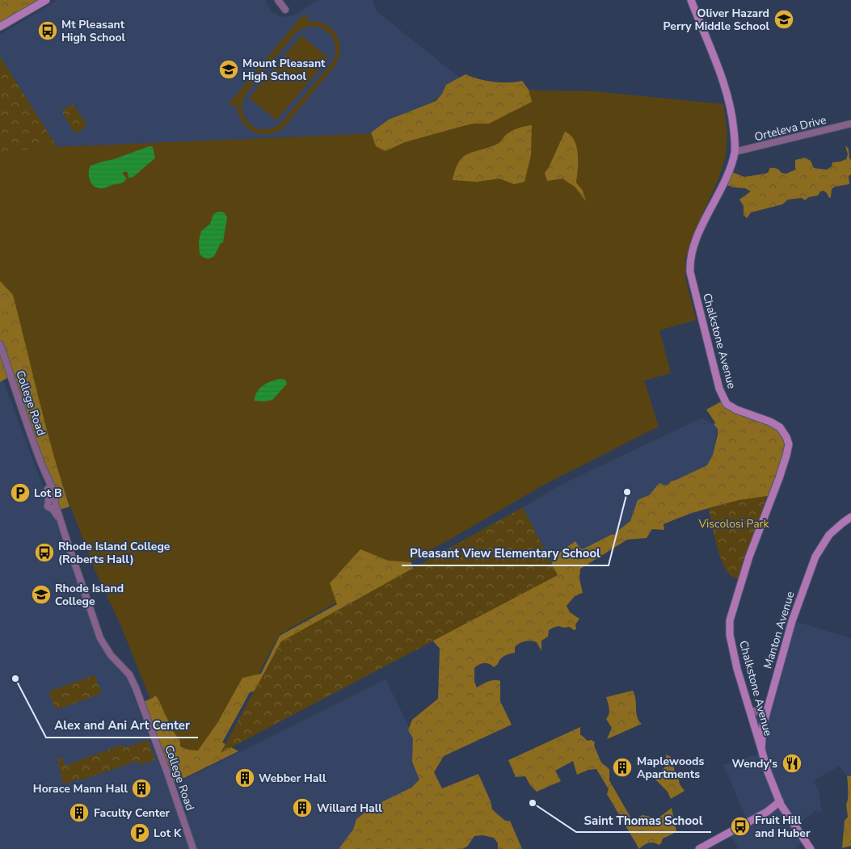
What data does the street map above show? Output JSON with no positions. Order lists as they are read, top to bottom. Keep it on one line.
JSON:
{"streets":{"main road":["Chalkstone Avenue","Manton Avenue"],"street":["Orteleva Drive","College Road"]},"crossings":[["Orteleva Drive","Chalkstone Avenue"],["Chalkstone Avenue","Manton Avenue"]],"parks":["Viscolosi Park"],"places":{"school or university":["Oliver Hazard Perry Middle School","Mount Pleasant High School","Rhode Island College"],"bus stop":["Mt Pleasant High School","Rhode Island College (Roberts Hall)","Fruit Hill and Huber"],"other":["Pleasant View Elementary School","Alex and Ani Art Center","Saint Thomas School"],"parking":["Lot B","Lot K"],"restaurant":["Wendy's"],"building":["Maplewoods Apartments","Webber Hall","Horace Mann Hall","Willard Hall","Faculty Center"]}}
